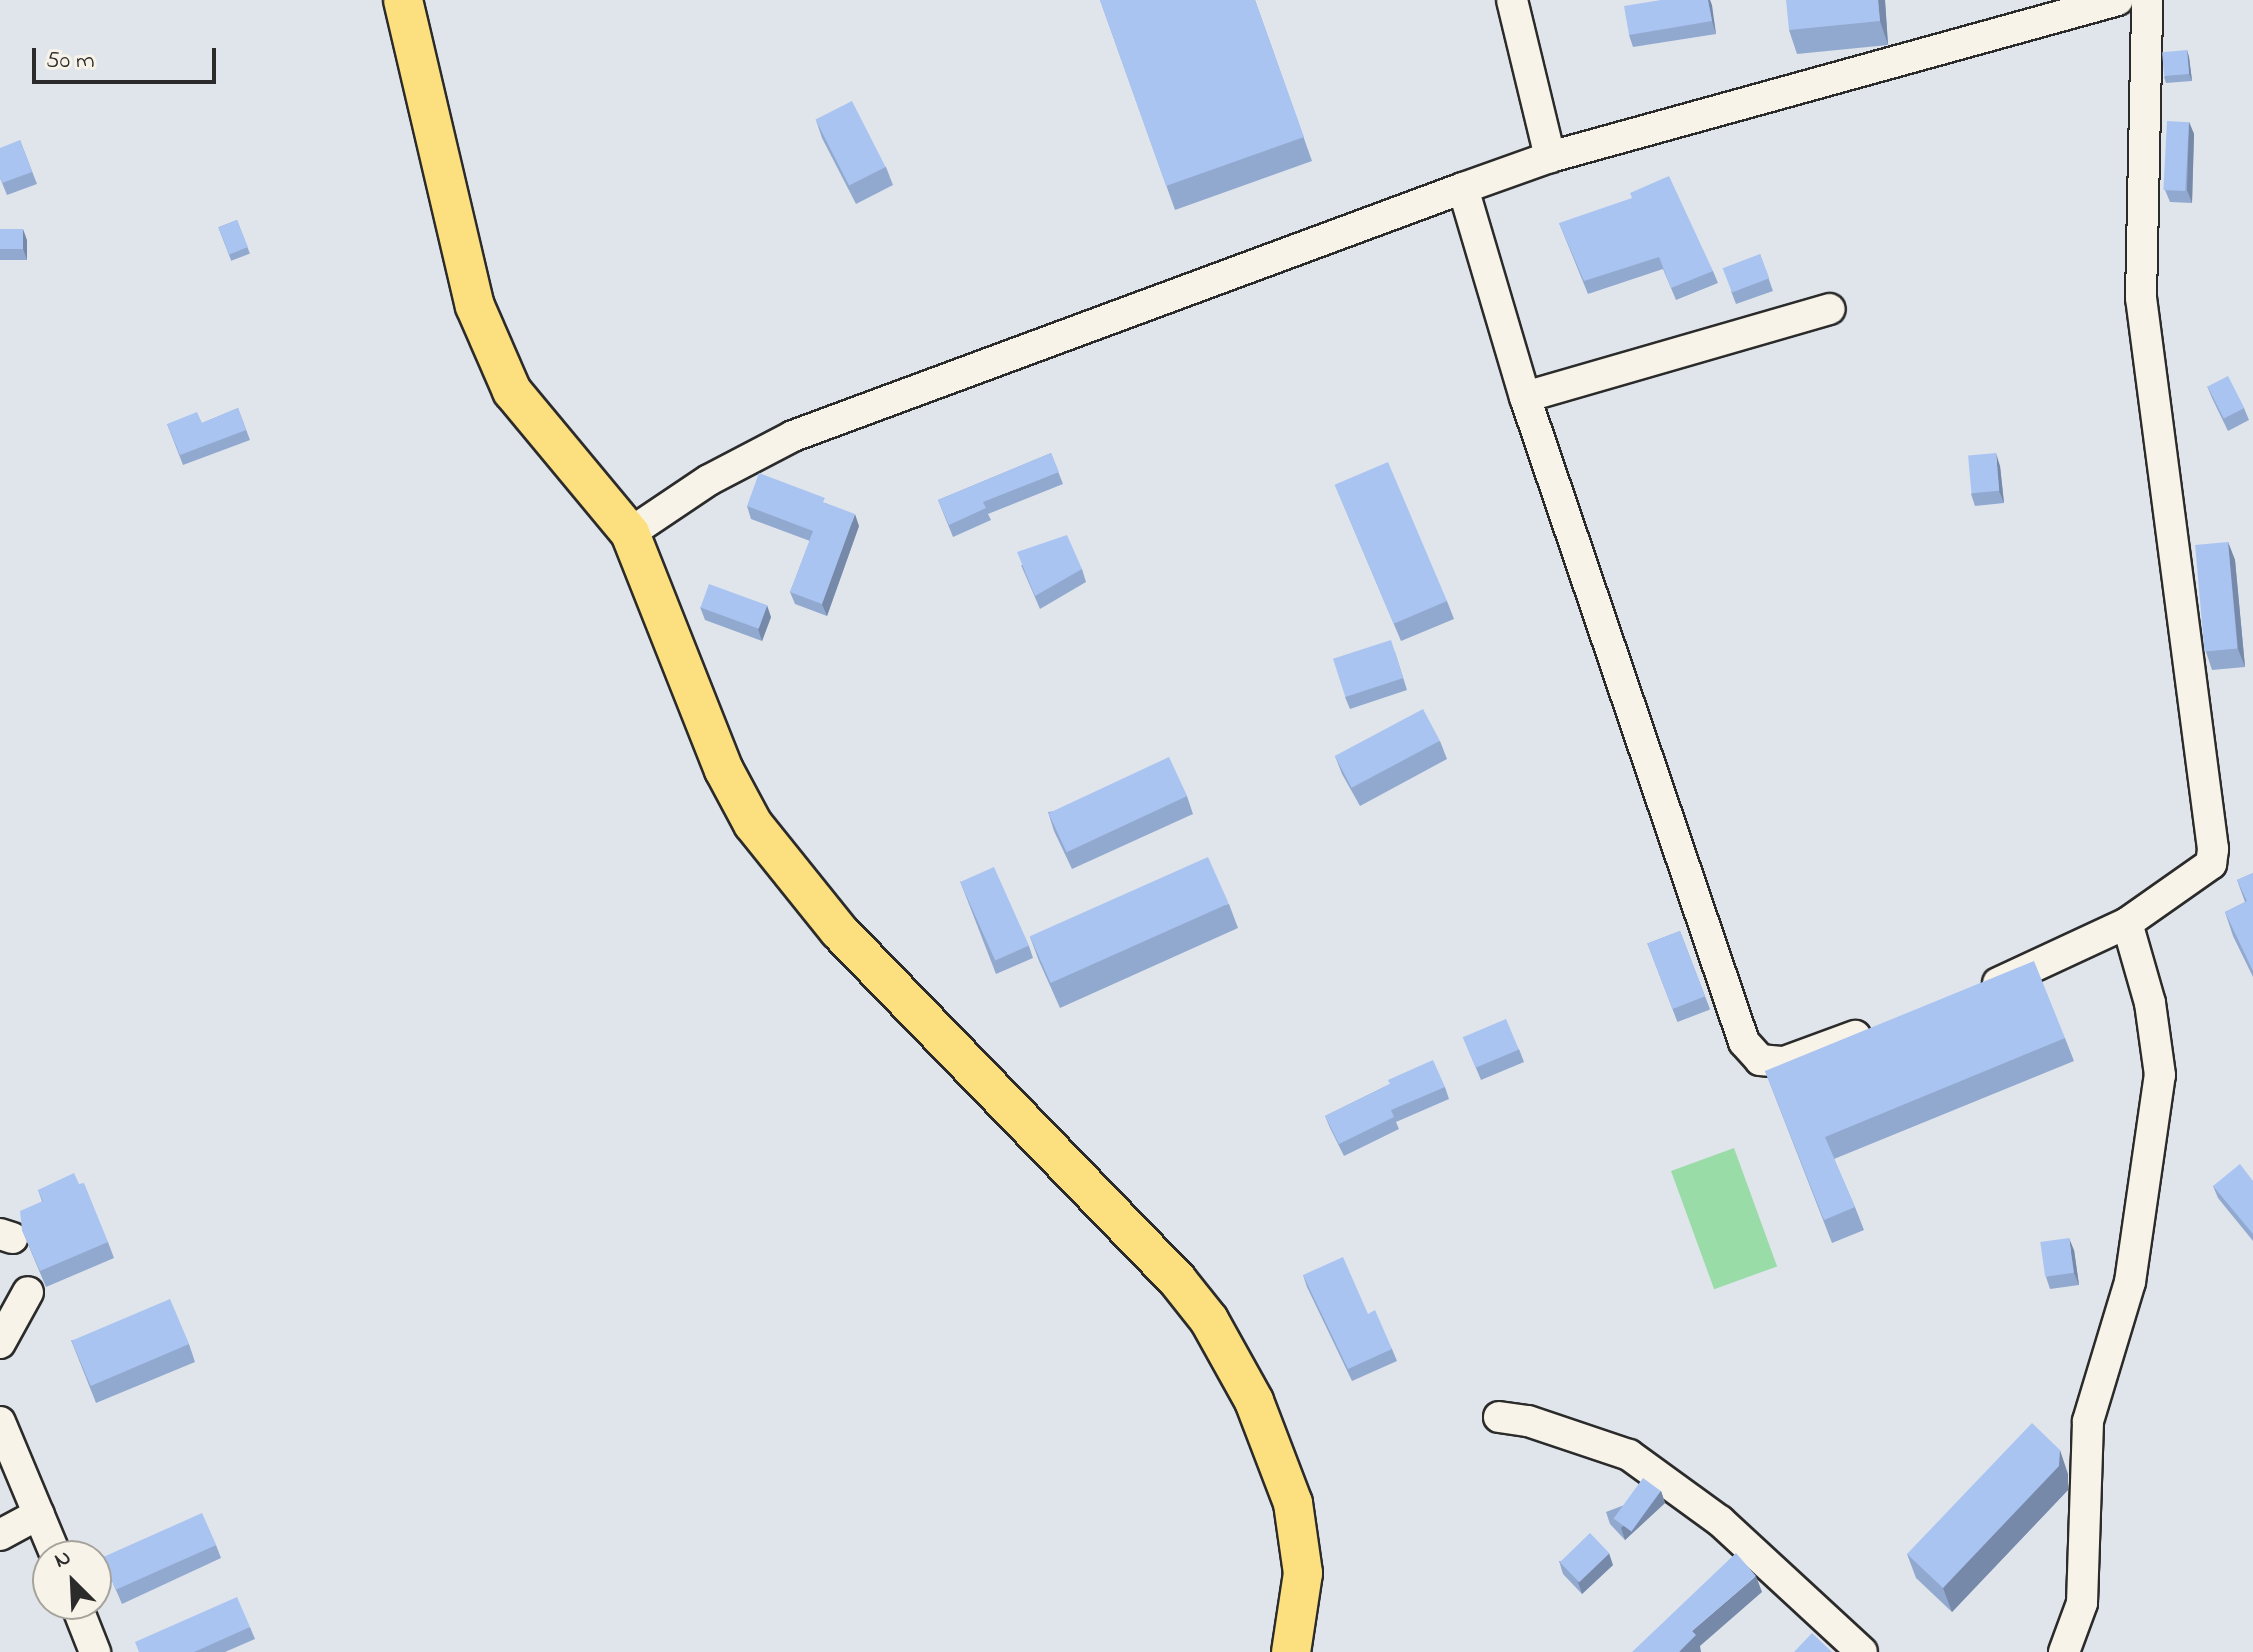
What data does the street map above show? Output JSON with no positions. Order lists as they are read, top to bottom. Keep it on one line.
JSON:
{"scale_bar":"50 m","north":"top left"}
